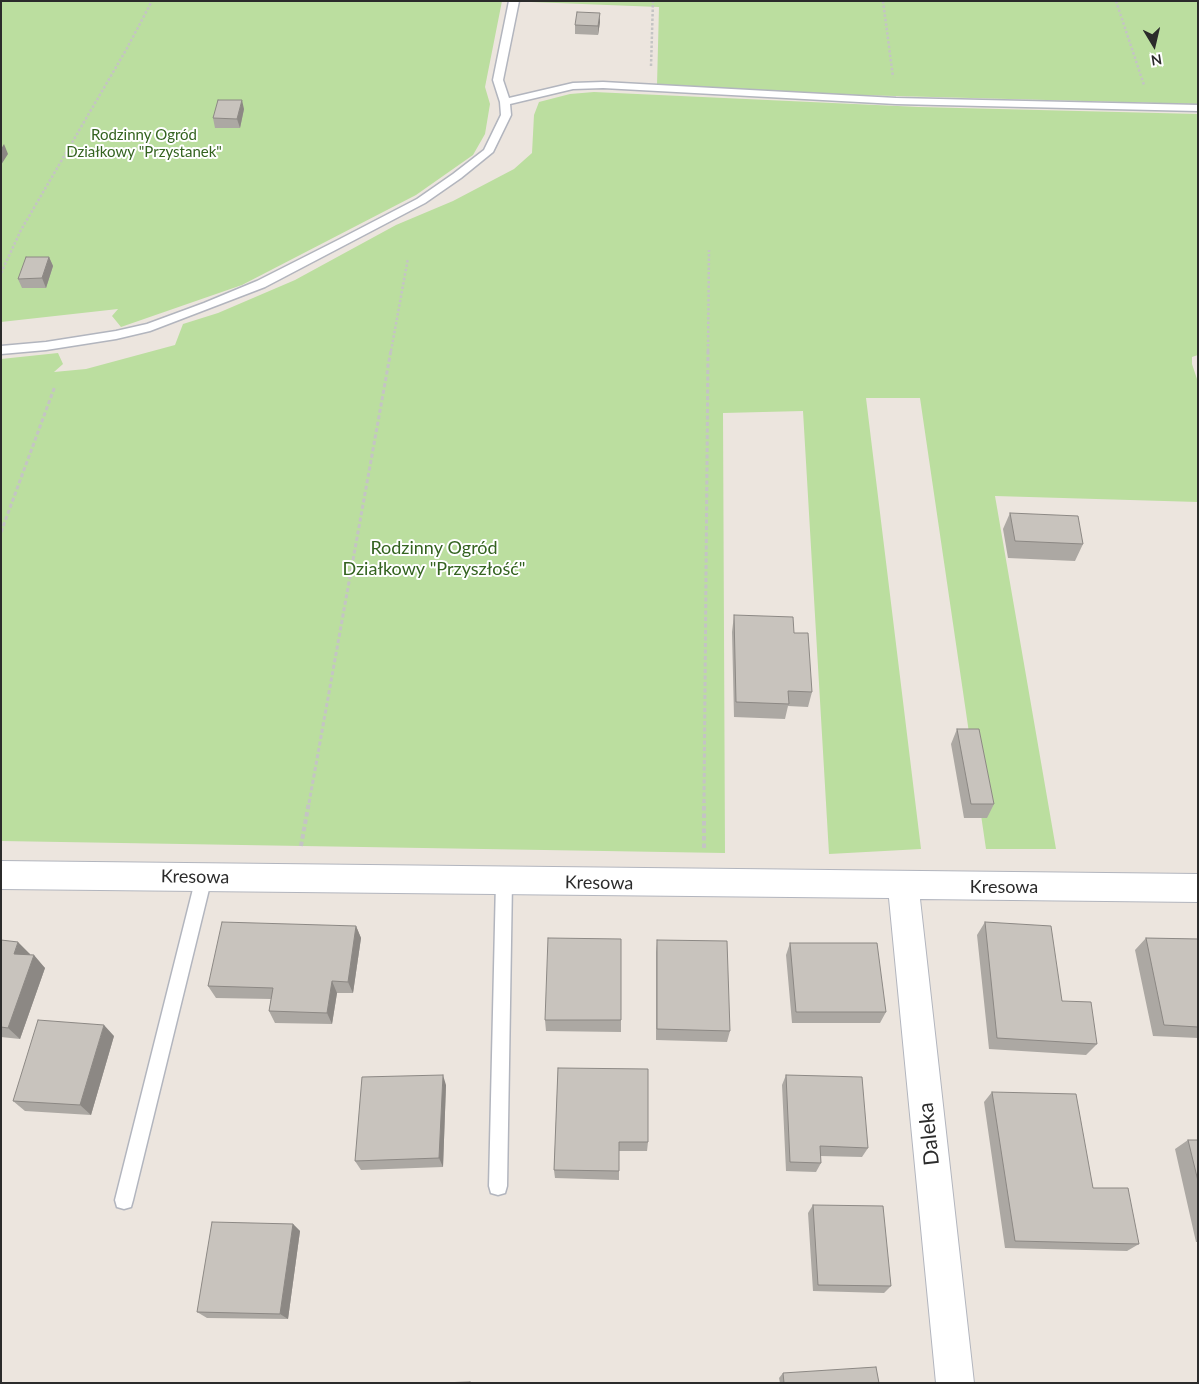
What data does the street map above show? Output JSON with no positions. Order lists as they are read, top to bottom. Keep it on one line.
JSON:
{"streets":{"street":["Kresowa","Daleka"]},"crossings":[["Kresowa","Daleka"]],"parks":["Rodzinny Ogród Działkowy \"Przystanek\"","Rodzinny Ogród Działkowy \"Przyszłość\""],"north":"bottom"}
